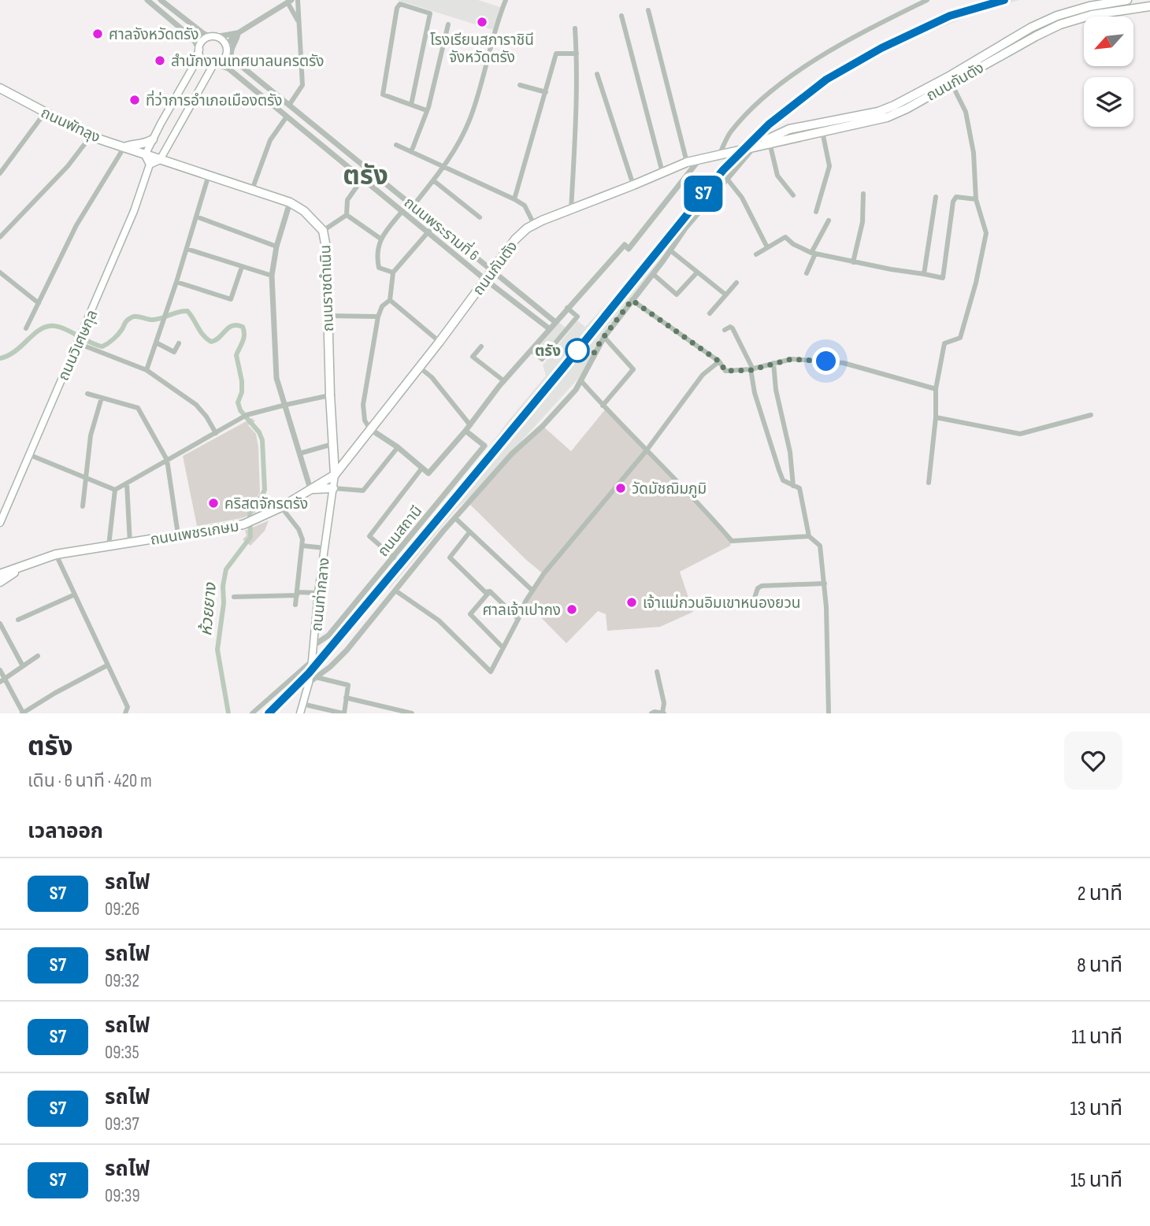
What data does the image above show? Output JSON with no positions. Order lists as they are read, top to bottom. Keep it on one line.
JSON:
{"streets":{"main road":["ถนนกันตัง","ถนนพัทลุง","ถนนราชดำเนิน","ถนนวิเศษกุล","ถนนเพชรเกษม","ถนนท่ากลาง"],"street":["ถนนพระรามที่ 6","ถนนสถานี"]},"crossings":[["ถนนกันตัง","ถนนพระรามที่ 6"],["ถนนกันตัง","ถนนราชดำเนิน"],["ถนนกันตัง","ถนนเพชรเกษม"],["ถนนกันตัง","ถนนท่ากลาง"],["ถนนพัทลุง","ถนนราชดำเนิน"],["ถนนราชดำเนิน","ถนนเพชรเกษม"],["ถนนราชดำเนิน","ถนนท่ากลาง"],["ถนนสถานี","ถนนท่ากลาง"],["ถนนเพชรเกษม","ถนนท่ากลาง"]],"districts":["ตรัง"],"water":["ห้วยยาง"],"places":["โรงเรียนสภาราชินี จังหวัดตรัง","ศาลจังหวัดตรัง","สำนักงานเทศบาลนครตรัง","ที่ว่าการอำเภอเมืองตรัง","ตรัง","วัดมัชฌิมภูมิ","คริสตจักรตรัง","เจ้าเเม่กวนอิมเขาหนองยวน","ศาลเจ้าเปากง"],"north":"bottom left","page":{"on_map":"S7","heading":[["ตรัง","เดิน · 6 นาที · 420 m"],"เวลาออก"],"list":[{"mark":"S7","name":"รถไฟ","note":"09:26","value":"2 นาที"},{"mark":"S7","name":"รถไฟ","note":"09:32","value":"8 นาที"},{"mark":"S7","name":"รถไฟ","note":"09:35","value":"11 นาที"},{"mark":"S7","name":"รถไฟ","note":"09:37","value":"13 นาที"},{"mark":"S7","name":"รถไฟ","note":"09:39","value":"15 นาที"}]}}
